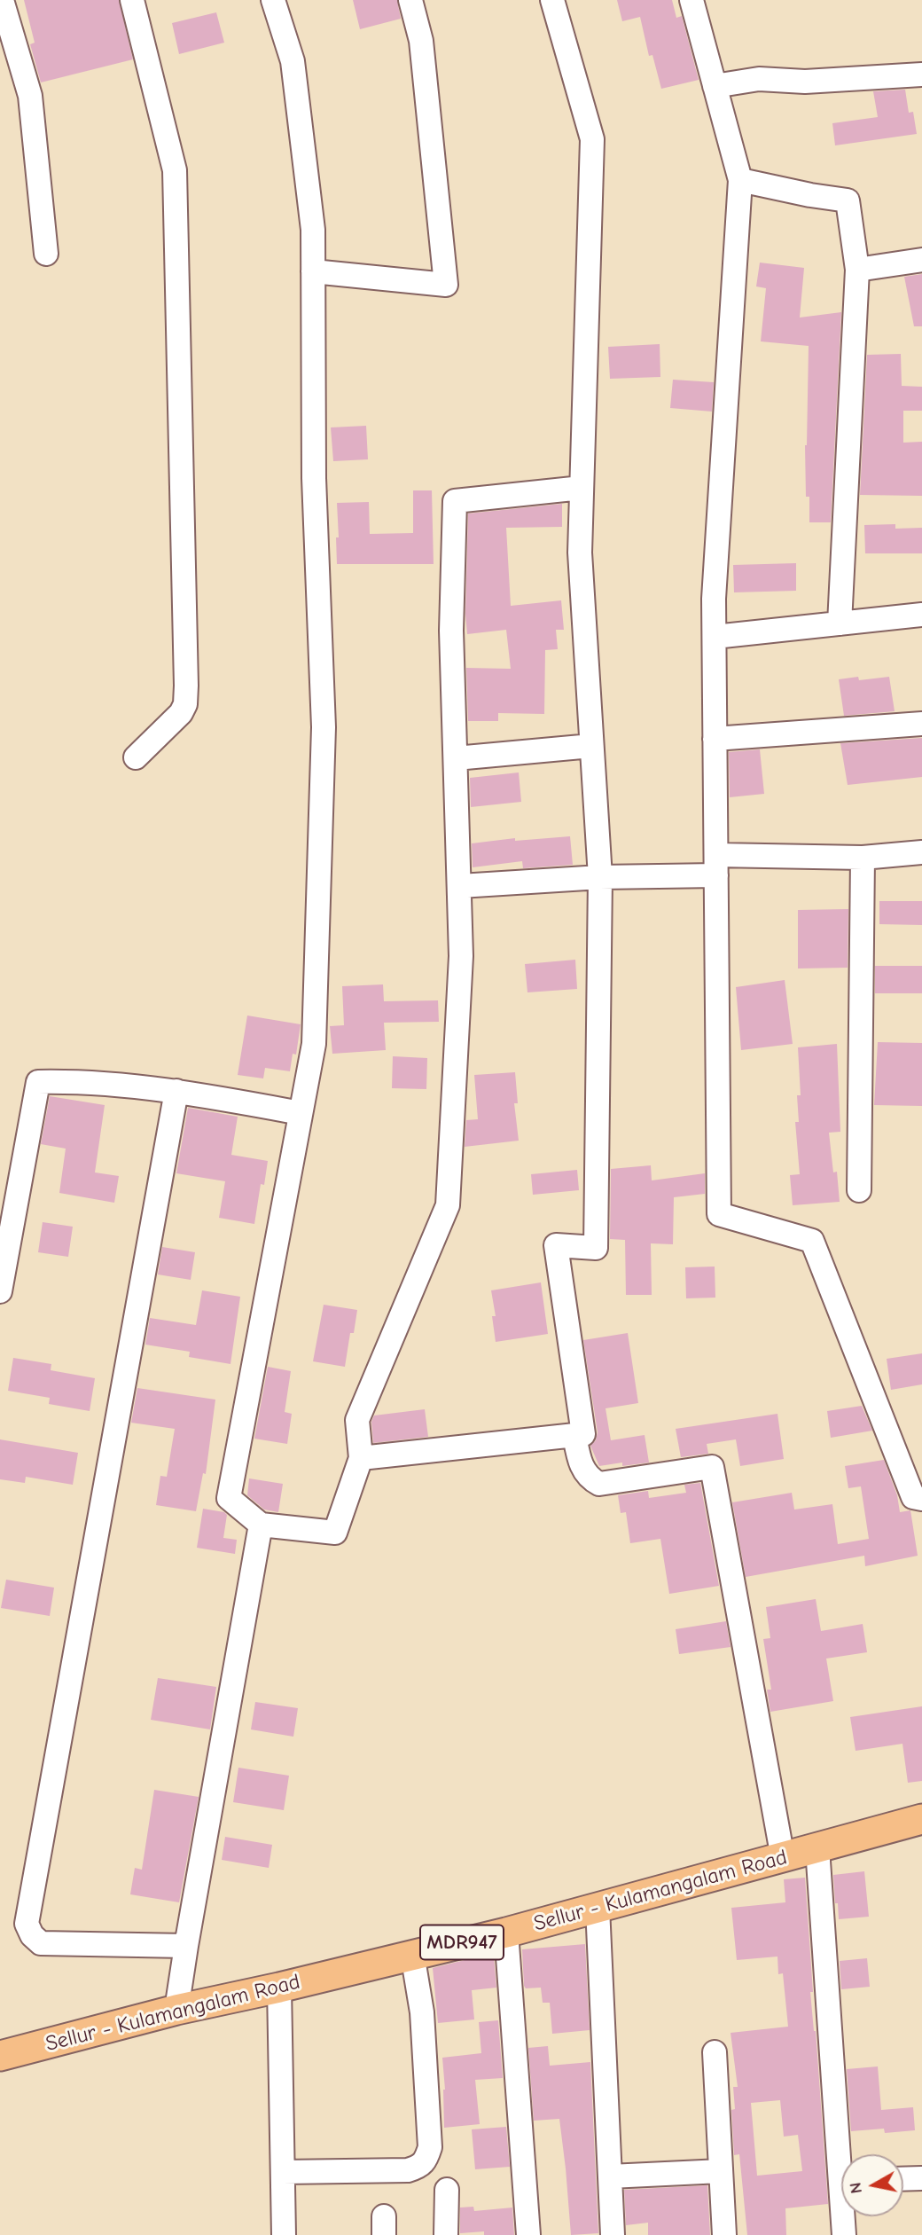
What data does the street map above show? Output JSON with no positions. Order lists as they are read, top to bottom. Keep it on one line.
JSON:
{"streets":{"main road":["Sellur - Kulamangalam Road","MDR947"]},"north":"left"}
